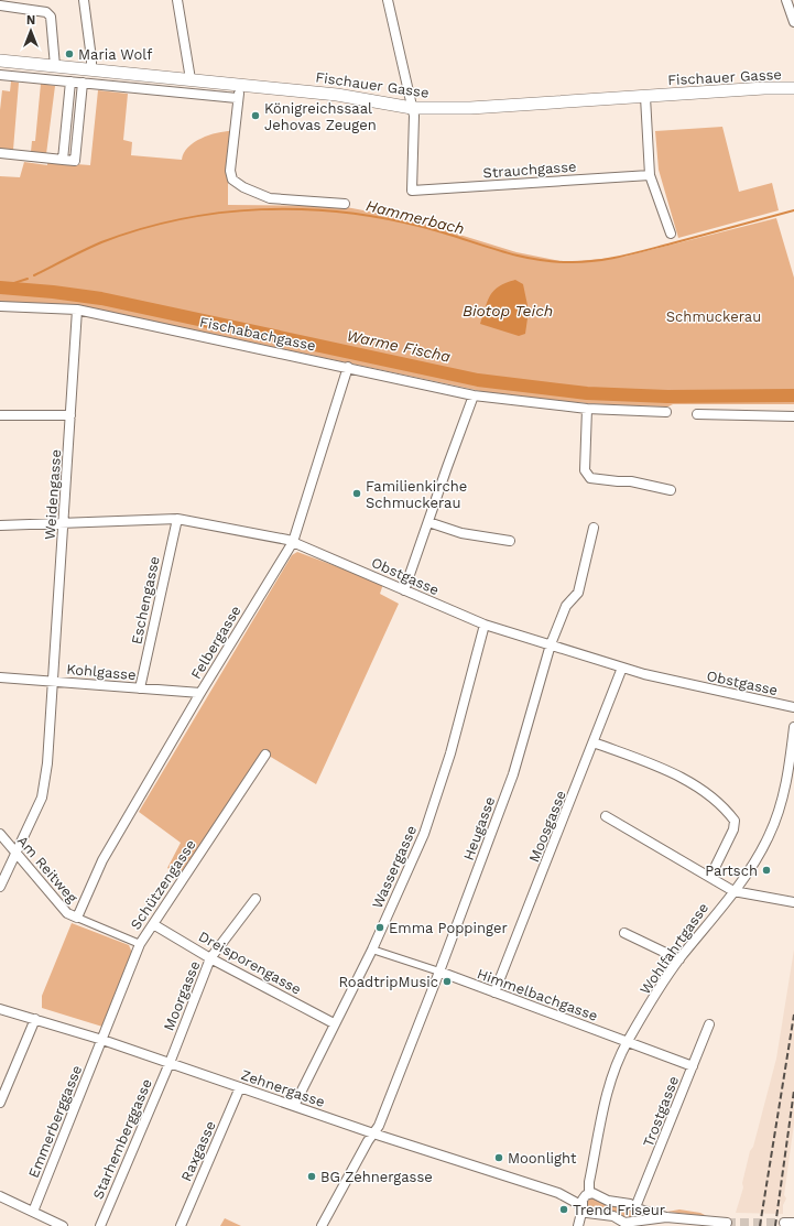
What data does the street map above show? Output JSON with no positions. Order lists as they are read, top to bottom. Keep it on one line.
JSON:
{"streets":{"main road":["Fischauer Gasse"],"street":["Strauchgasse","Fischabachgasse","Weidengasse","Obstgasse","Eschengasse","Felbergasse","Kohlgasse","Moosgasse","Heugasse","Wassergasse","Am Reitweg","Schützengasse","Wohlfahrtgasse","Dreisporengasse","Himmelbachgasse","Moorgasse","Zehnergasse","Trostgasse","Emmerberggasse","Starhemberggasse","Raxgasse"]},"crossings":[["Fischauer Gasse","Strauchgasse"],["Fischabachgasse","Weidengasse"],["Fischabachgasse","Felbergasse"],["Weidengasse","Obstgasse"],["Weidengasse","Kohlgasse"],["Weidengasse","Am Reitweg"],["Obstgasse","Eschengasse"],["Obstgasse","Felbergasse"],["Obstgasse","Moosgasse"],["Obstgasse","Heugasse"],["Obstgasse","Wassergasse"],["Eschengasse","Kohlgasse"],["Felbergasse","Kohlgasse"],["Felbergasse","Am Reitweg"],["Moosgasse","Himmelbachgasse"],["Heugasse","Himmelbachgasse"],["Heugasse","Zehnergasse"],["Wassergasse","Dreisporengasse"],["Wassergasse","Himmelbachgasse"],["Wassergasse","Zehnergasse"],["Schützengasse","Dreisporengasse"],["Schützengasse","Zehnergasse"],["Schützengasse","Emmerberggasse"],["Wohlfahrtgasse","Himmelbachgasse"],["Wohlfahrtgasse","Zehnergasse"],["Dreisporengasse","Moorgasse"],["Himmelbachgasse","Trostgasse"],["Moorgasse","Zehnergasse"],["Moorgasse","Starhemberggasse"],["Zehnergasse","Trostgasse"],["Zehnergasse","Emmerberggasse"],["Zehnergasse","Starhemberggasse"],["Zehnergasse","Raxgasse"]],"water":["Hammerbach","Biotop Teich","Warme Fischa"],"parks":["Schmuckerau"],"places":["Maria Wolf","Königreichssaal Jehovas Zeugen","Familienkirche Schmuckerau","Partsch","Emma Poppinger","RoadtripMusic","Moonlight","BG Zehnergasse","Trend Friseur"],"north":"top"}
